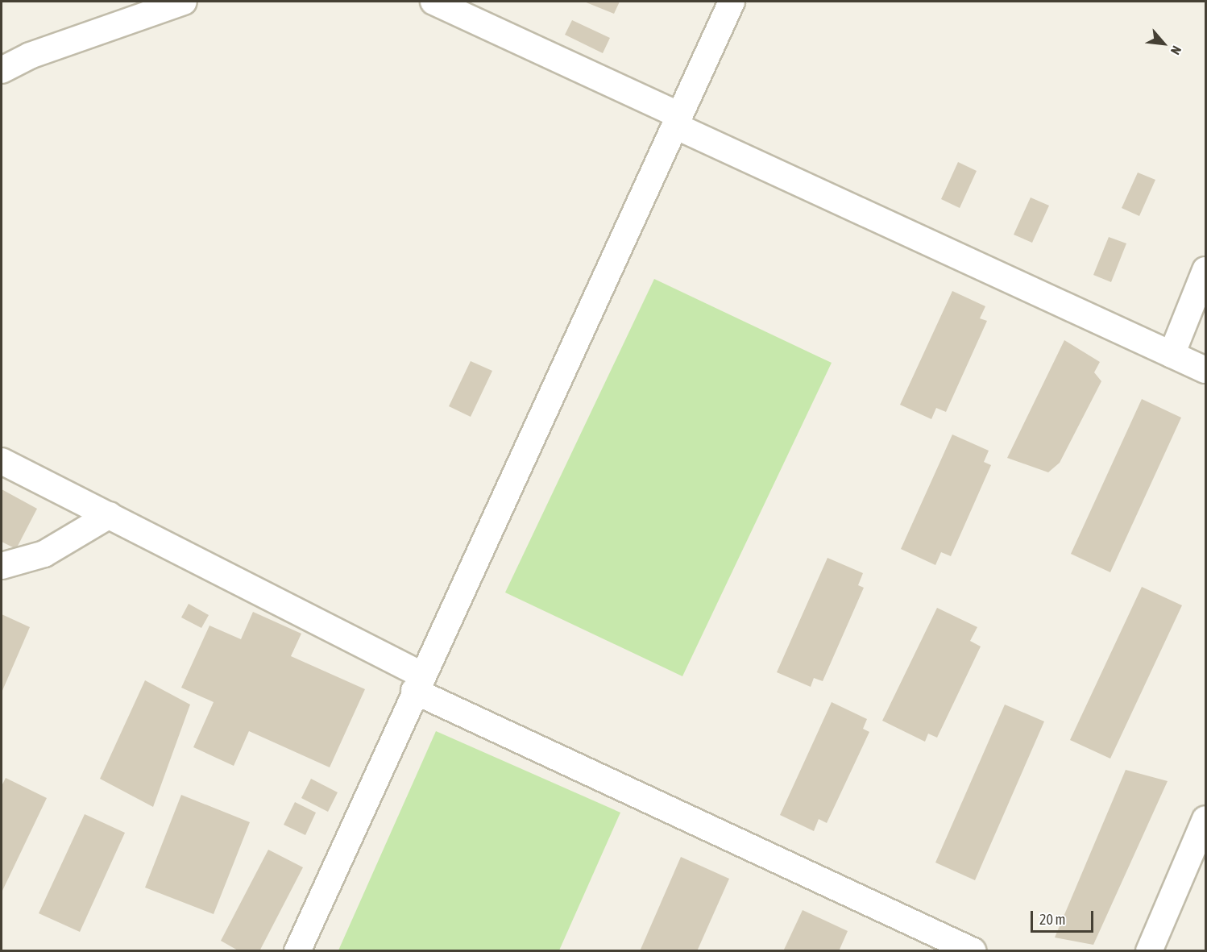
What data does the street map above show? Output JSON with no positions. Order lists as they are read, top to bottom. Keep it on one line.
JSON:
{"scale_bar":"20 m","north":"bottom right"}
